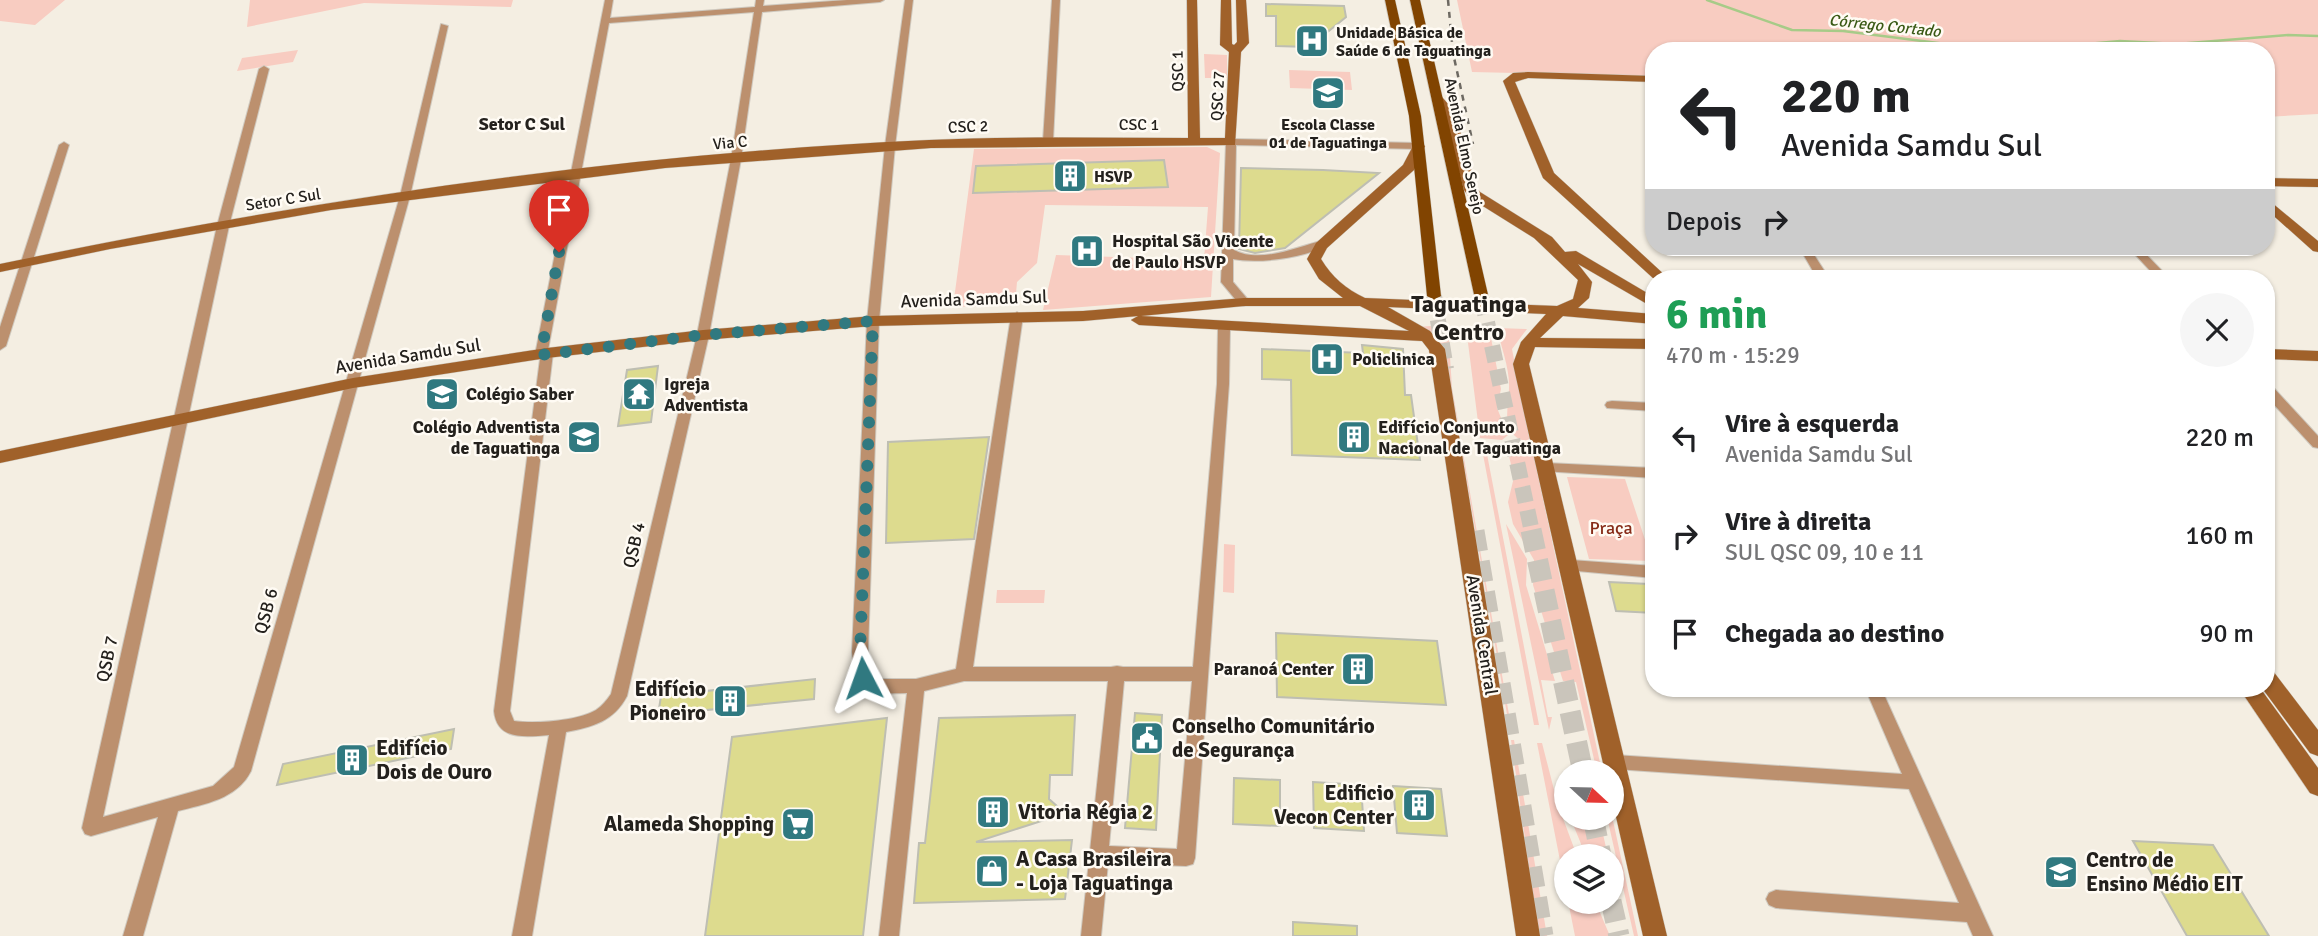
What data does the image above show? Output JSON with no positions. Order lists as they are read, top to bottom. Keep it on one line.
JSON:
{"streets":{"main road":["QSC 1","QSC 27","CSC 1","CSC 2","Via C","Avenida Elmo Serejo","Setor C Sul","Avenida Samdu Sul","Avenida Central"],"street":["QSB 4","QSB 6","QSB 7"]},"crossings":[["QSC 1","CSC 1"],["QSC 27","CSC 1"],["CSC 1","CSC 2"],["CSC 2","Via C"],["Via C","Setor C Sul"],["Via C","QSB 4"],["Setor C Sul","QSB 6"],["Avenida Samdu Sul","QSB 4"],["Avenida Samdu Sul","QSB 6"],["Avenida Samdu Sul","QSB 7"],["QSB 6","QSB 7"]],"districts":["Setor C Sul","Taguatinga Centro"],"water":["Córrego Cortado"],"parks":["Praça"],"places":{"hospital":["Unidade Básica de Saúde 6 de Taguatinga","Hospital São Vicente de Paulo HSVP","Policlinica"],"school or university":["Escola Classe 01 de Taguatinga","Colégio Saber","Colégio Adventista de Taguatinga","Centro de Ensino Médio EIT"],"building":["HSVP","Edifício Conjunto Nacional de Taguatinga","Paranoá Center","Edifício Pioneiro","Edifício Dois de Ouro","Edificio Vecon Center","Vitoria Régia 2"],"temple":["Igreja Adventista"],"public building":["Conselho Comunitário de Segurança"],"supermarket":["Alameda Shopping"],"shop":["A Casa Brasileira - Loja Taguatinga"]},"north":"right","page":{"turn":["220 m","Avenida Samdu Sul"],"then":"Depois","heading":["6 min","470 m · 15:29"],"list":[{"name":"Vire à esquerda","note":"Avenida Samdu Sul","value":"220 m"},{"name":"Vire à direita","note":"SUL QSC 09, 10 e 11","value":"160 m"},{"name":"Chegada ao destino","value":"90 m"}]}}
